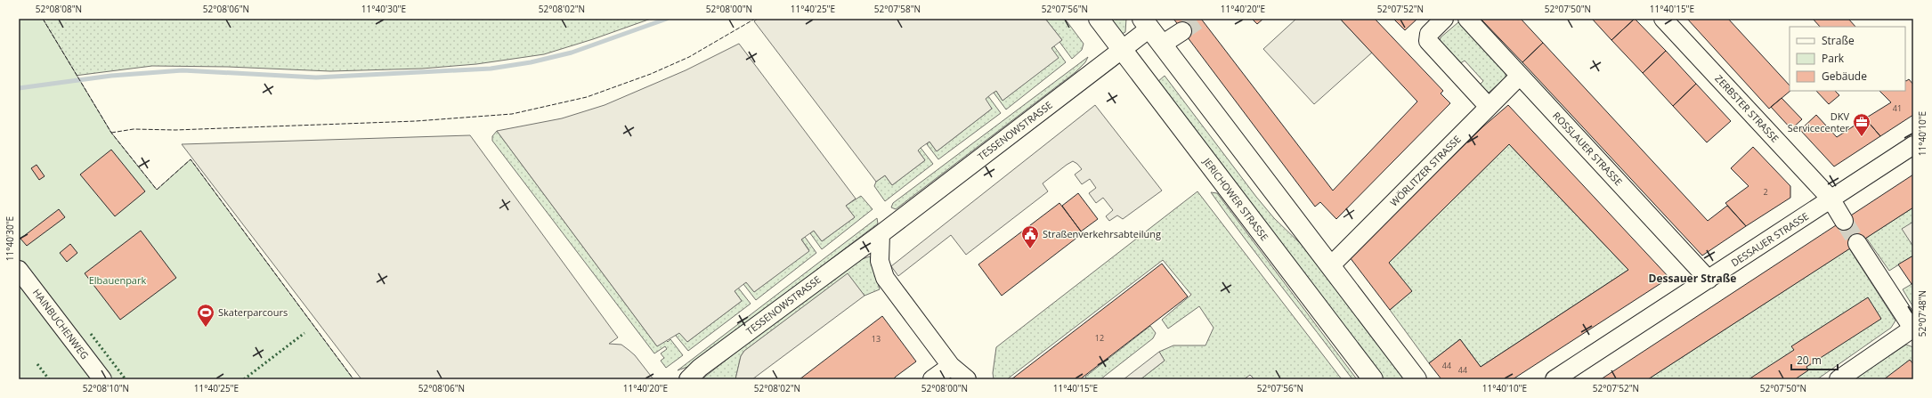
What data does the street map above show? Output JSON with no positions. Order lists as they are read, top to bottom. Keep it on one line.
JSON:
{"streets":{"main road":["JERICHOWER STRASSE"],"street":["ZERBSTER STRASSE","TESSENOWSTRASSE","ROSSLAUER STRASSE","WÖRLITZER STRASSE","DESSAUER STRASSE","HAINBUCHENWEG"]},"crossings":[["ZERBSTER STRASSE","DESSAUER STRASSE"],["TESSENOWSTRASSE","JERICHOWER STRASSE"],["ROSSLAUER STRASSE","WÖRLITZER STRASSE"],["ROSSLAUER STRASSE","DESSAUER STRASSE"]],"districts":["Dessauer Straße"],"parks":["Elbauenpark"],"places":{"office":["DKV Servicecenter"],"public building":["Straßenverkehrsabteilung"],"sports":["Skaterparcours"]},"house_numbers":["41","2","12","13","44","44"],"legend":["Straße","Park","Gebäude"],"scale_bar":"20 m","coordinates":["52°08'08\"N","52°08'06\"N","11°40'30\"E","52°08'02\"N","52°08'00\"N","11°40'25\"E","52°07'58\"N","52°07'56\"N","11°40'20\"E","52°07'52\"N","52°07'50\"N","11°40'15\"E","11°40'10\"E","52°07'48\"N","52°08'10\"N"]}
